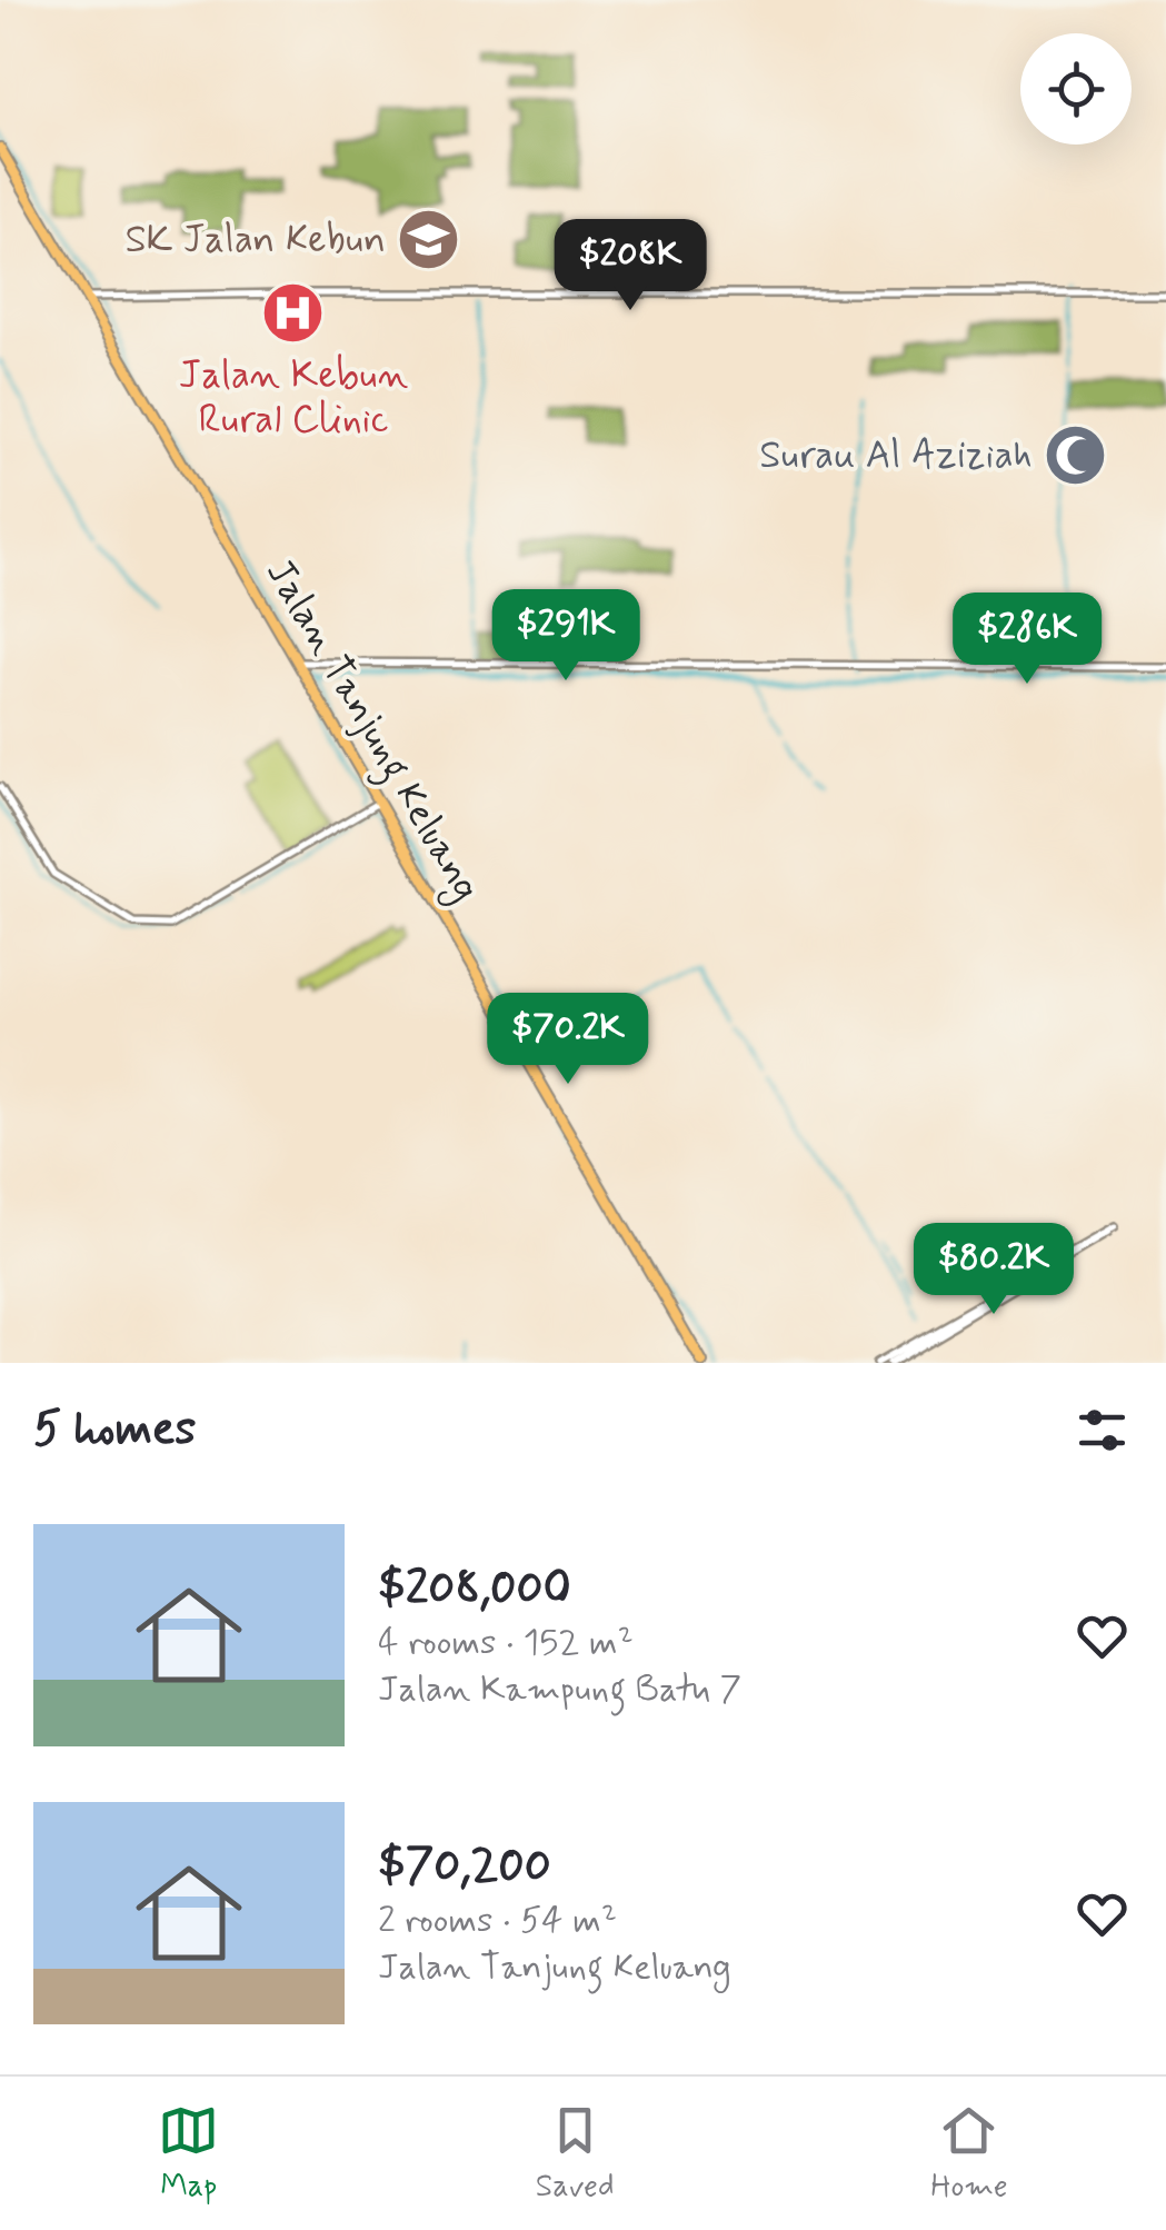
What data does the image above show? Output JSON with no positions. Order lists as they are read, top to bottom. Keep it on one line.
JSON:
{"streets":{"main road":["Jalan Tanjung Keluang"]},"places":{"school or university":["SK Jalan Kebun"],"hospital":["Jalan Kebun Rural Clinic"],"mosque":["Surau Al Aziziah"]},"page":{"price":["$208K","$291K","$286K","$70.2K","$80.2K"],"heading":"5 homes","list":[{"name":"$208,000","note":"4 rooms · 152 m² · Jalan Kampung Batu 7"},{"name":"$70,200","note":"2 rooms · 54 m² · Jalan Tanjung Keluang"}],"tabs":["Map","Saved","Home"]}}
